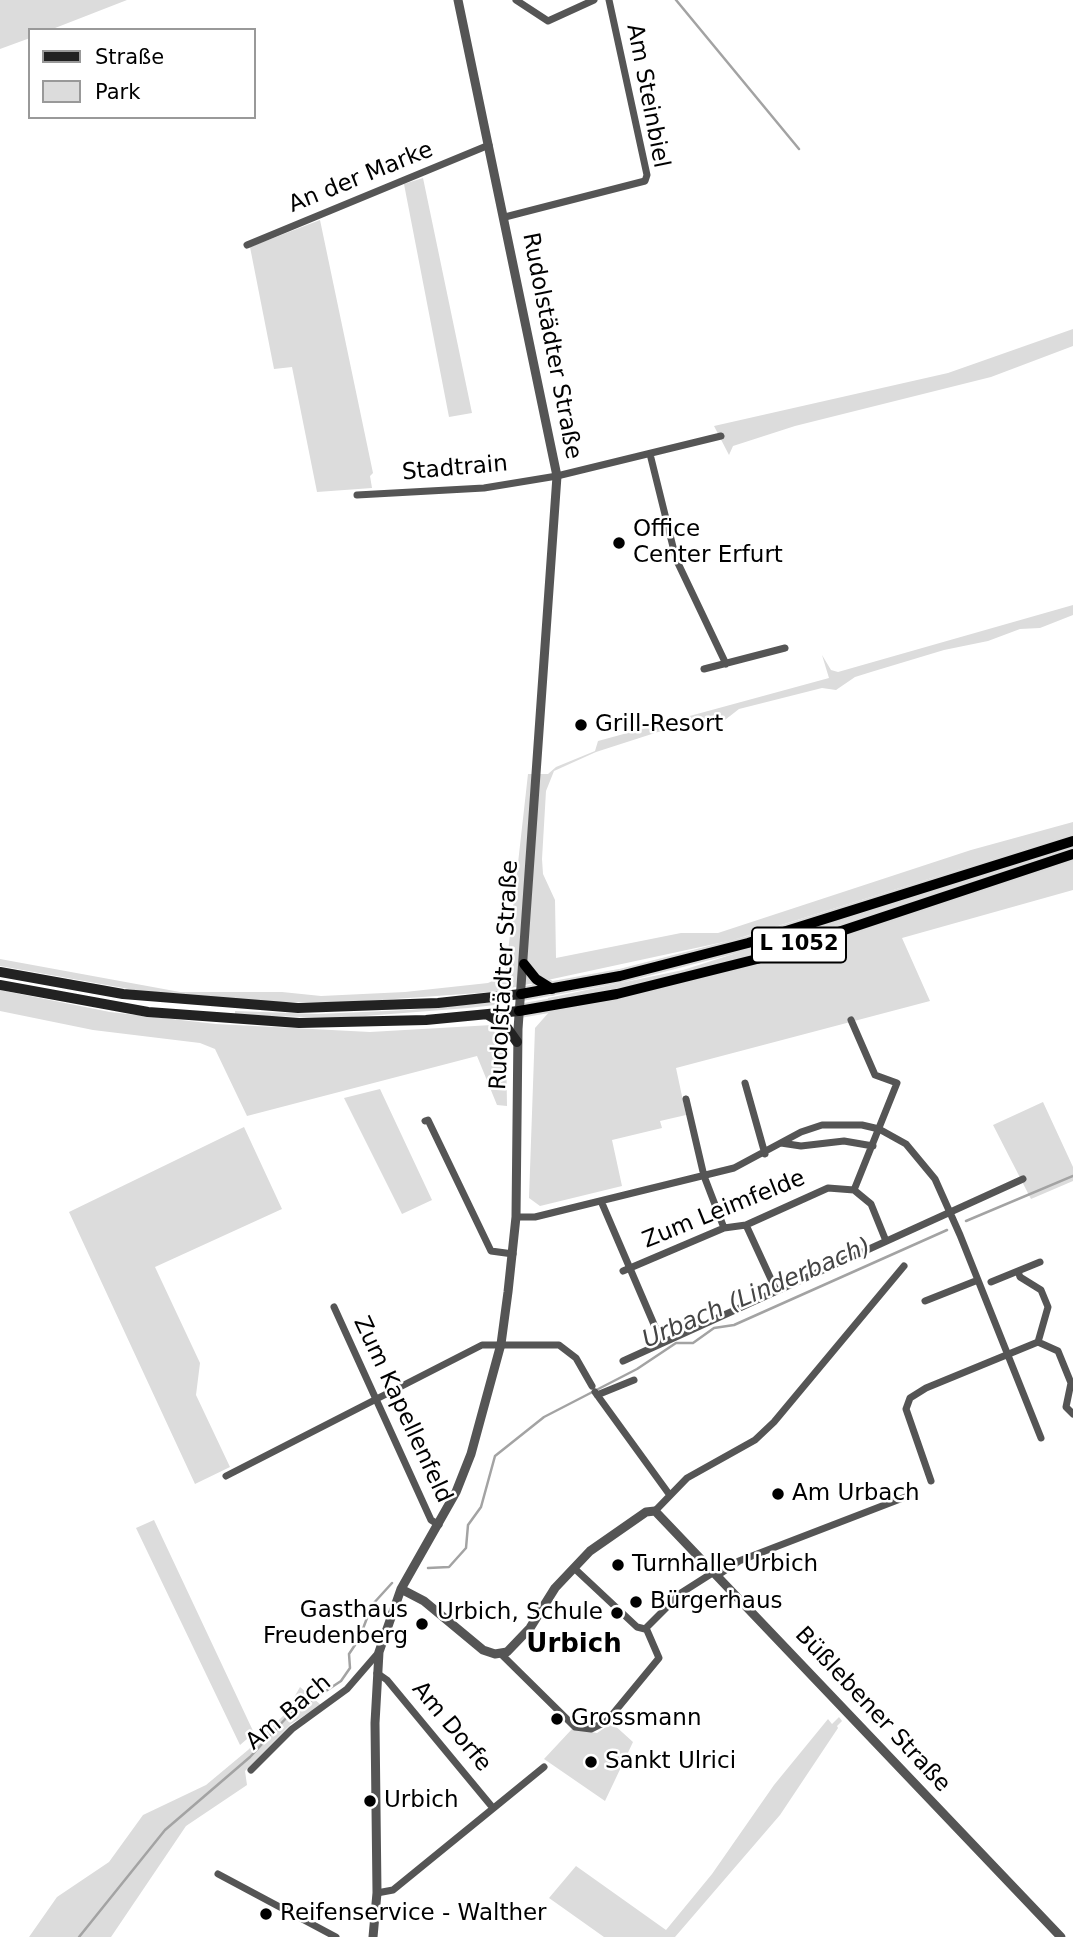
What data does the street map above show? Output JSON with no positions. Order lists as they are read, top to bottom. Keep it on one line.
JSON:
{"streets":{"highway":["L 1052"],"street":["Am Steinbiel","An der Marke","Rudolstädter Straße","Stadtrain","Zum Leimfelde","Zum Kapellenfeld","Büßlebener Straße","Am Bach","Am Dorfe"]},"crossings":[["Am Steinbiel","Rudolstädter Straße"],["An der Marke","Rudolstädter Straße"],["Rudolstädter Straße","Stadtrain"],["Rudolstädter Straße","L 1052"],["Rudolstädter Straße","Zum Kapellenfeld"],["Rudolstädter Straße","Am Bach"],["Rudolstädter Straße","Am Dorfe"]],"districts":["Urbich"],"water":["Urbach (Linderbach)"],"places":["Office Center Erfurt","Grill-Resort","Am Urbach","Turnhalle Urbich","Bürgerhaus","Urbich, Schule","Gasthaus Freudenberg","Grossmann","Sankt Ulrici","Urbich","Reifenservice - Walther"],"legend":["Straße","Park"]}
